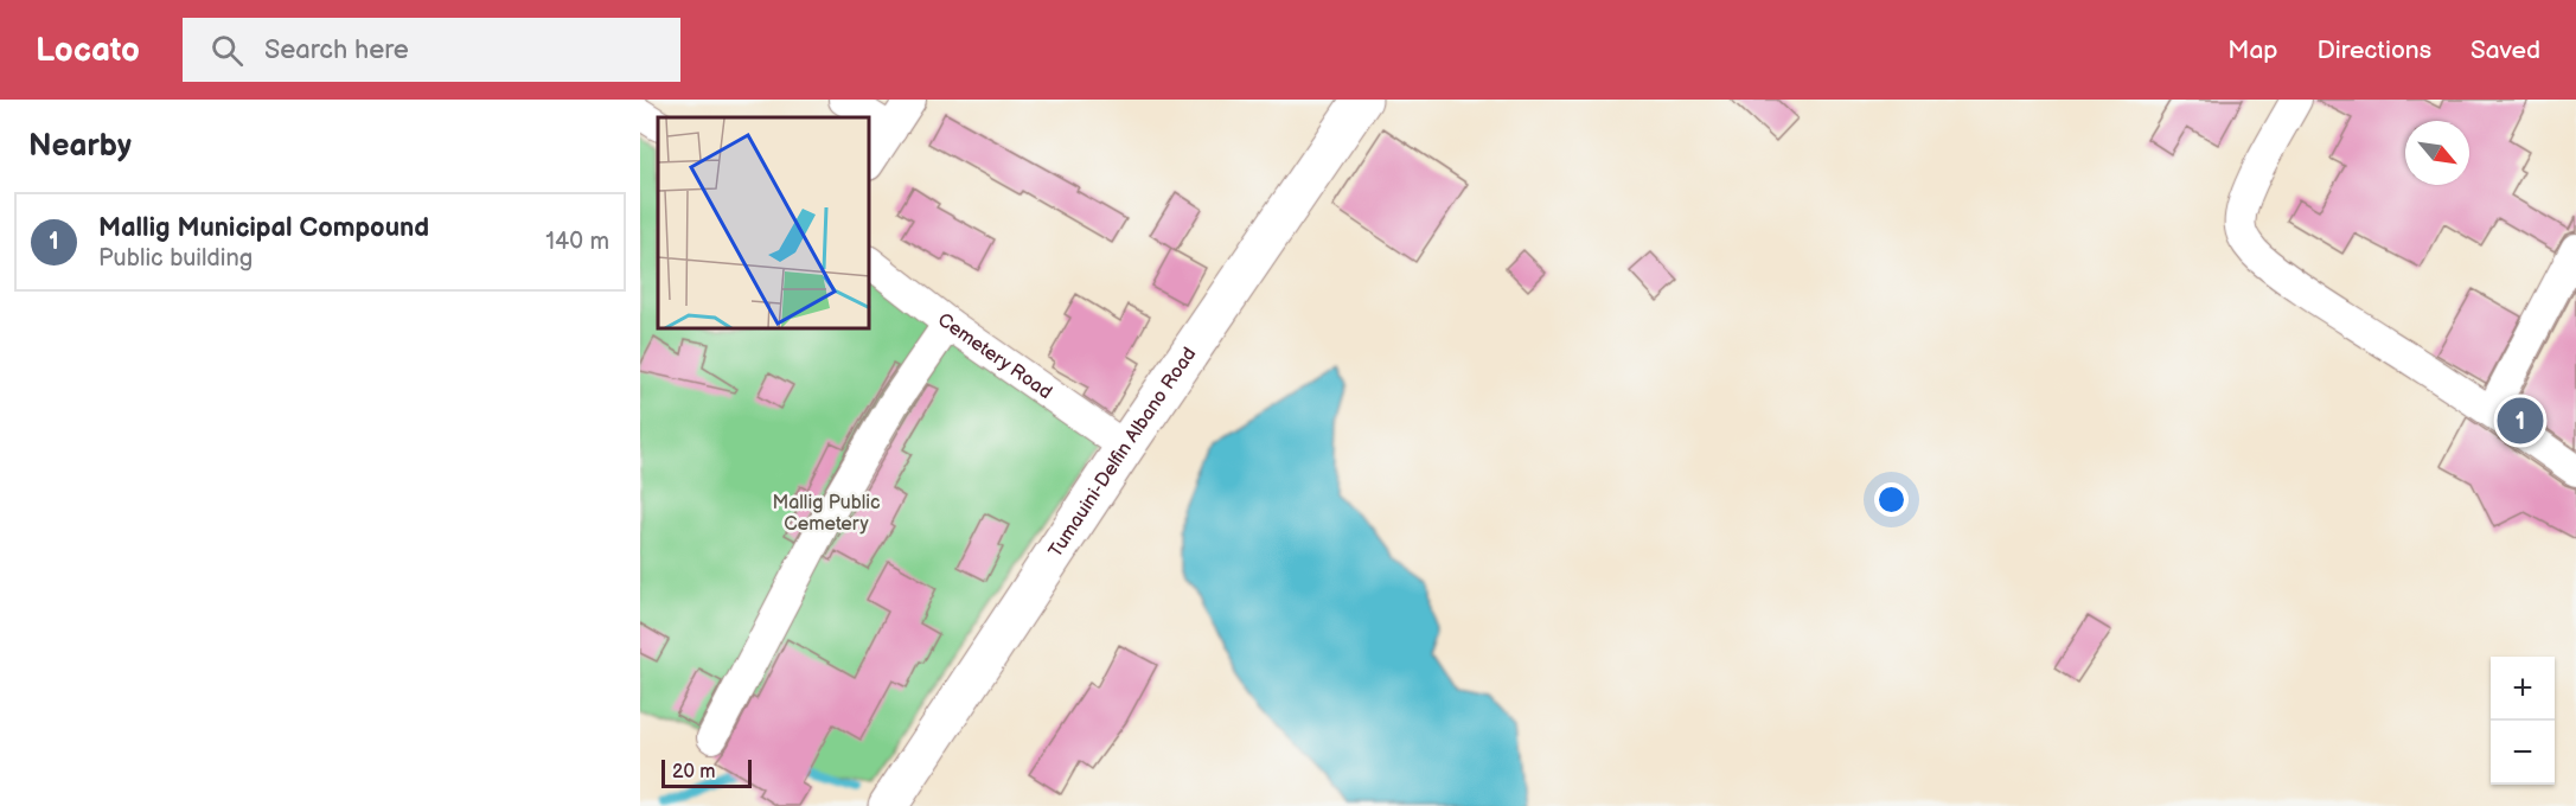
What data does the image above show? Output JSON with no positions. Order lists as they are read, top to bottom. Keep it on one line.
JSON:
{"streets":{"main road":["Tumauini-Delfin Albano Road"],"street":["Cemetery Road"]},"crossings":[["Cemetery Road","Tumauini-Delfin Albano Road"]],"parks":["Mallig Public Cemetery"],"scale_bar":"20 m","north":"bottom right","page":{"header":"Locato","search":"Search here","nav":["Map","Directions","Saved"],"heading":"Nearby","list":[{"mark":"1","name":"Mallig Municipal Compound","note":"Public building","value":"140 m"}],"pins":"1","map_buttons":["+","−"],"scale":"20 m"}}
